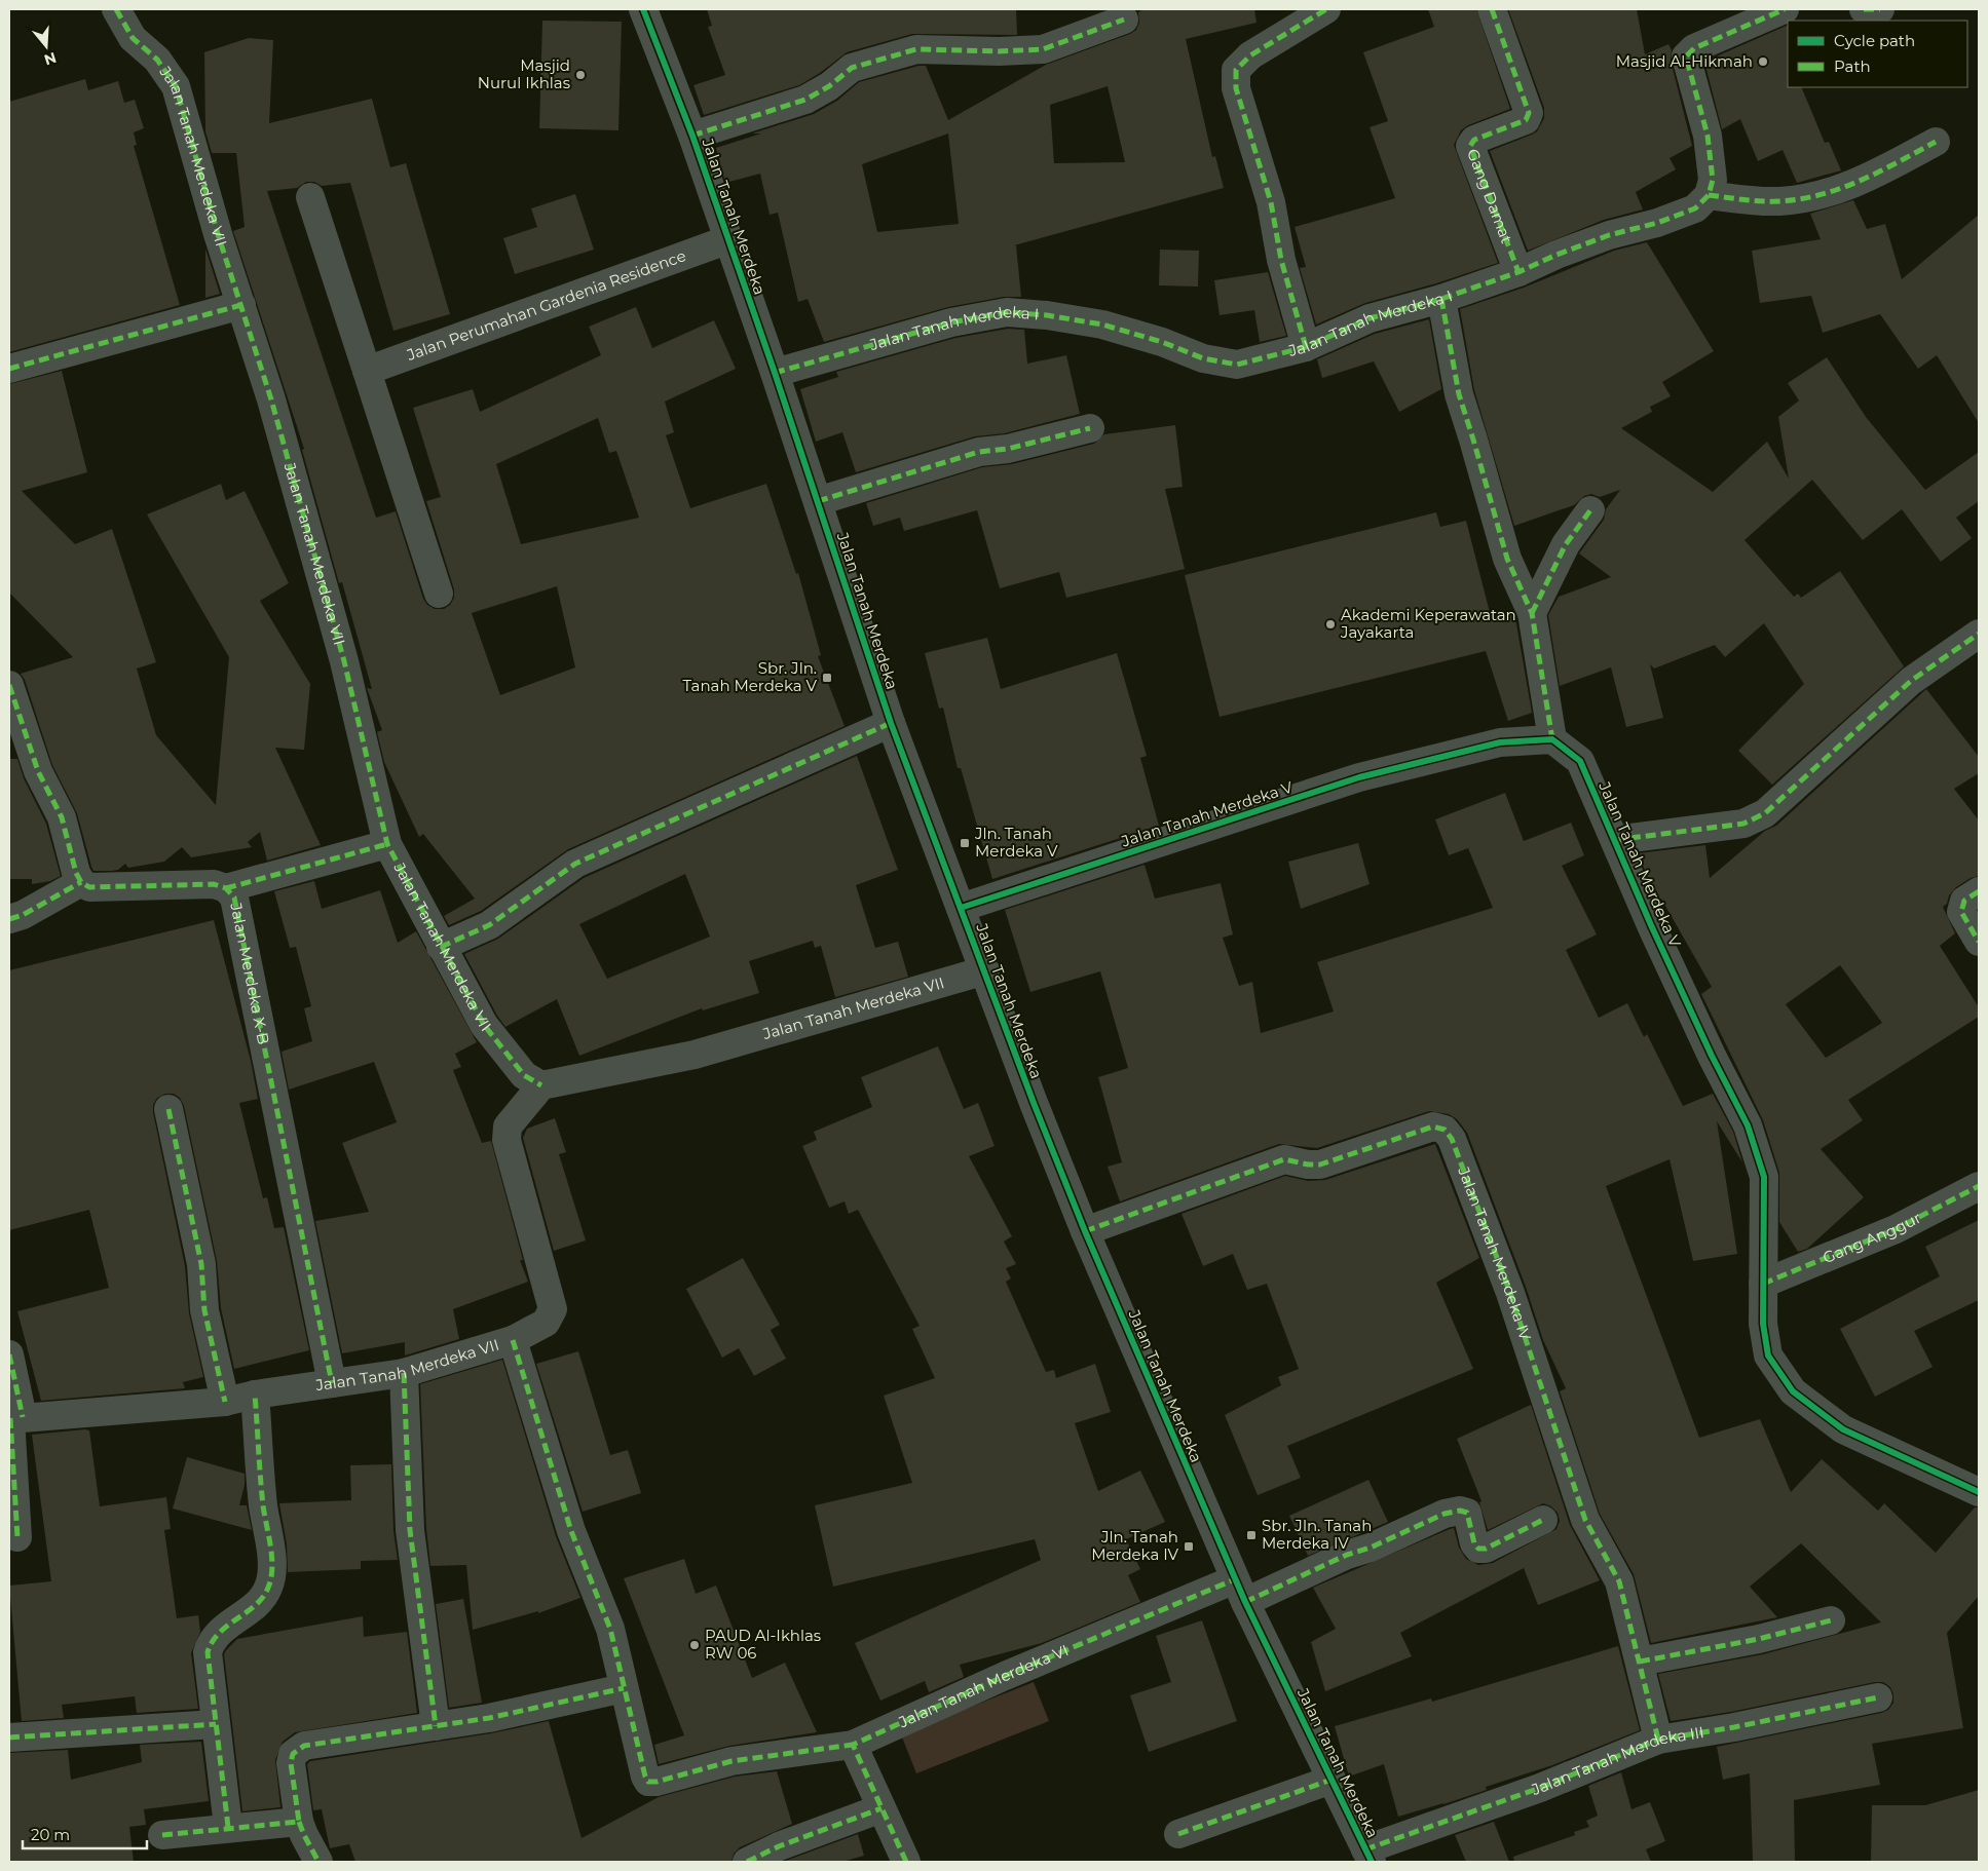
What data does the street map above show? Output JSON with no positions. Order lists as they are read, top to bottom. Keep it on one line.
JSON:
{"streets":{"street":["Jalan Tanah Merdeka VII","Gang Damat","Jalan Tanah Merdeka","Jalan Perumahan Gardenia Residence","Jalan Tanah Merdeka I","Jalan Tanah Merdeka V","Jalan Merdeka X-B","Gang Anggur","Jalan Tanah Merdeka IV","Jalan Tanah Merdeka VI","Jalan Tanah Merdeka III"]},"crossings":[["Jalan Tanah Merdeka VII","Jalan Tanah Merdeka"],["Jalan Tanah Merdeka VII","Jalan Merdeka X-B"],["Gang Damat","Jalan Tanah Merdeka I"],["Jalan Tanah Merdeka","Jalan Perumahan Gardenia Residence"],["Jalan Tanah Merdeka","Jalan Tanah Merdeka I"],["Jalan Tanah Merdeka","Jalan Tanah Merdeka V"],["Jalan Tanah Merdeka","Jalan Tanah Merdeka IV"],["Jalan Tanah Merdeka","Jalan Tanah Merdeka VI"],["Jalan Tanah Merdeka","Jalan Tanah Merdeka III"],["Jalan Tanah Merdeka V","Gang Anggur"],["Jalan Tanah Merdeka IV","Jalan Tanah Merdeka III"]],"places":{"other":["Masjid Al-Hikmah","Masjid Nurul Ikhlas","Akademi Keperawatan Jayakarta","PAUD Al-Ikhlas RW 06"],"transit":["Sbr. Jln. Tanah Merdeka V","Jln. Tanah Merdeka V","Sbr. Jln. Tanah Merdeka IV","Jln. Tanah Merdeka IV"]},"legend":["Cycle path","Path"],"scale_bar":"20 m","north":"bottom"}
